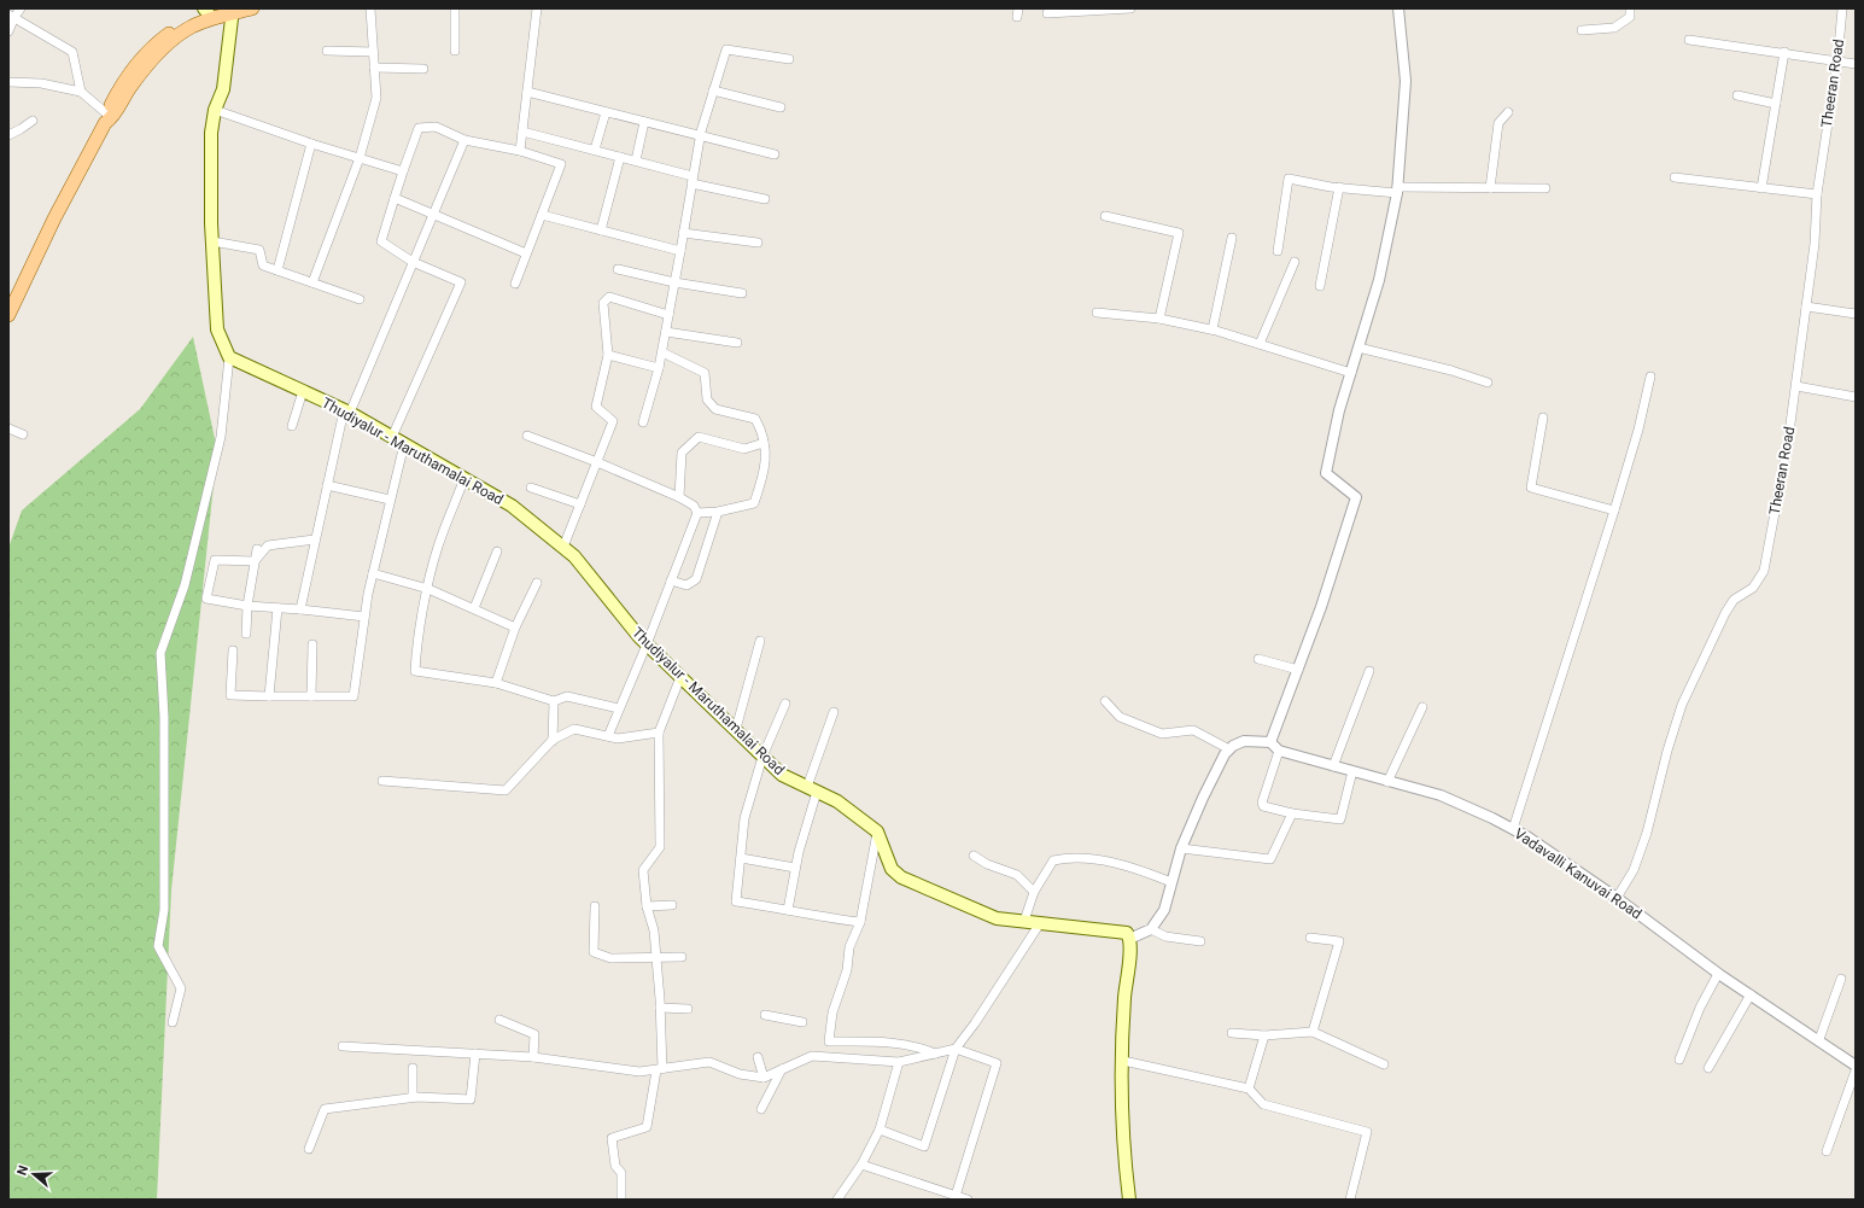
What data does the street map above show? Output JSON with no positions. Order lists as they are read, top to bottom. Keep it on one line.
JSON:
{"streets":{"main road":["Thudiyalur - Maruthamalai Road"],"street":["Theeran Road","Vadavalli Kanuvai Road"]},"crossings":[["Theeran Road","Vadavalli Kanuvai Road"]],"north":"left"}
